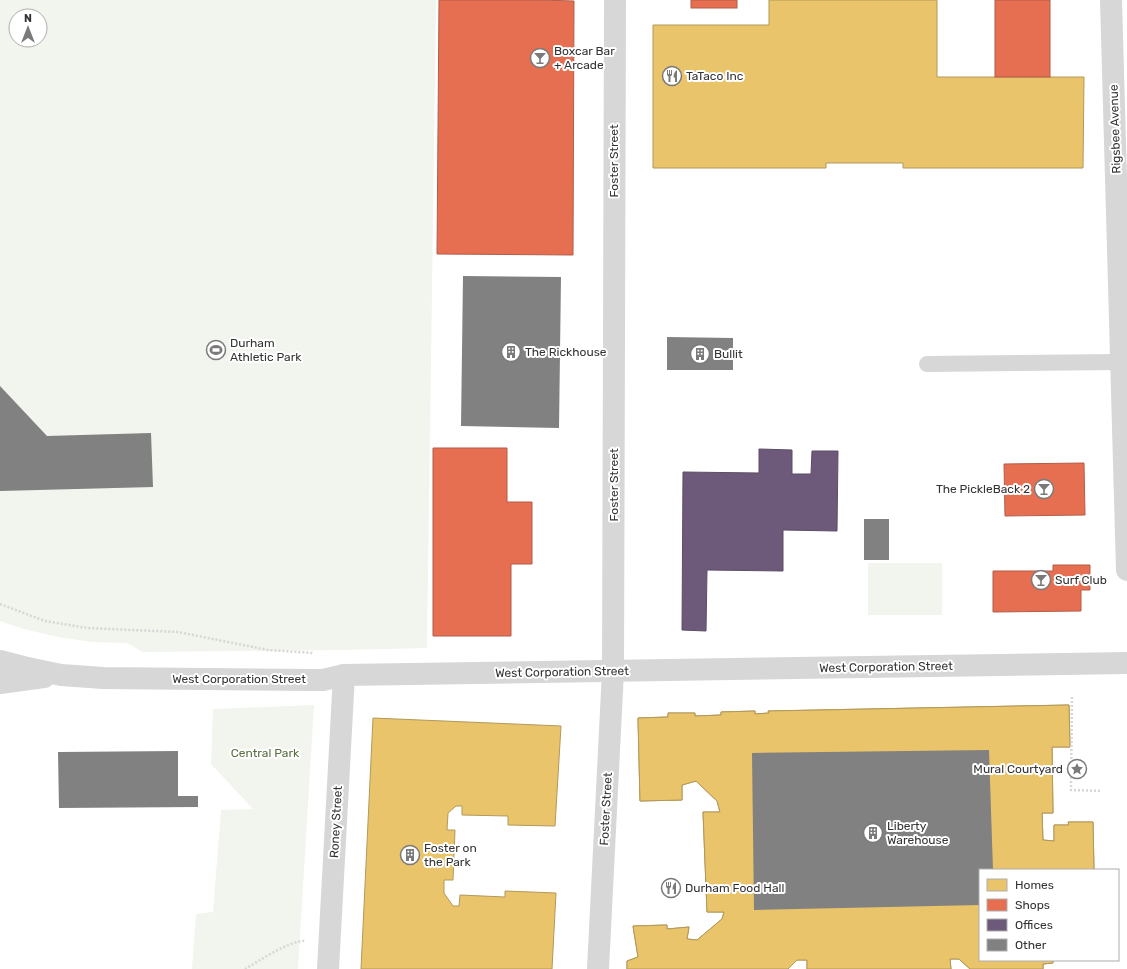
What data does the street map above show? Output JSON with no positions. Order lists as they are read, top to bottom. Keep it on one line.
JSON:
{"streets":{"street":["Rigsbee Avenue","Foster Street","West Corporation Street","Roney Street"]},"crossings":[["Foster Street","West Corporation Street"],["West Corporation Street","Roney Street"]],"parks":["Central Park"],"places":{"bar":["Boxcar Bar + Arcade","The PickleBack 2","Surf Club"],"restaurant":["TaTaco Inc","Durham Food Hall"],"sports":["Durham Athletic Park"],"building":["The Rickhouse","Bullit","Liberty Warehouse","Foster on the Park"],"place":["Mural Courtyard"]},"legend":["Homes","Shops","Offices","Other"],"north":"top"}
